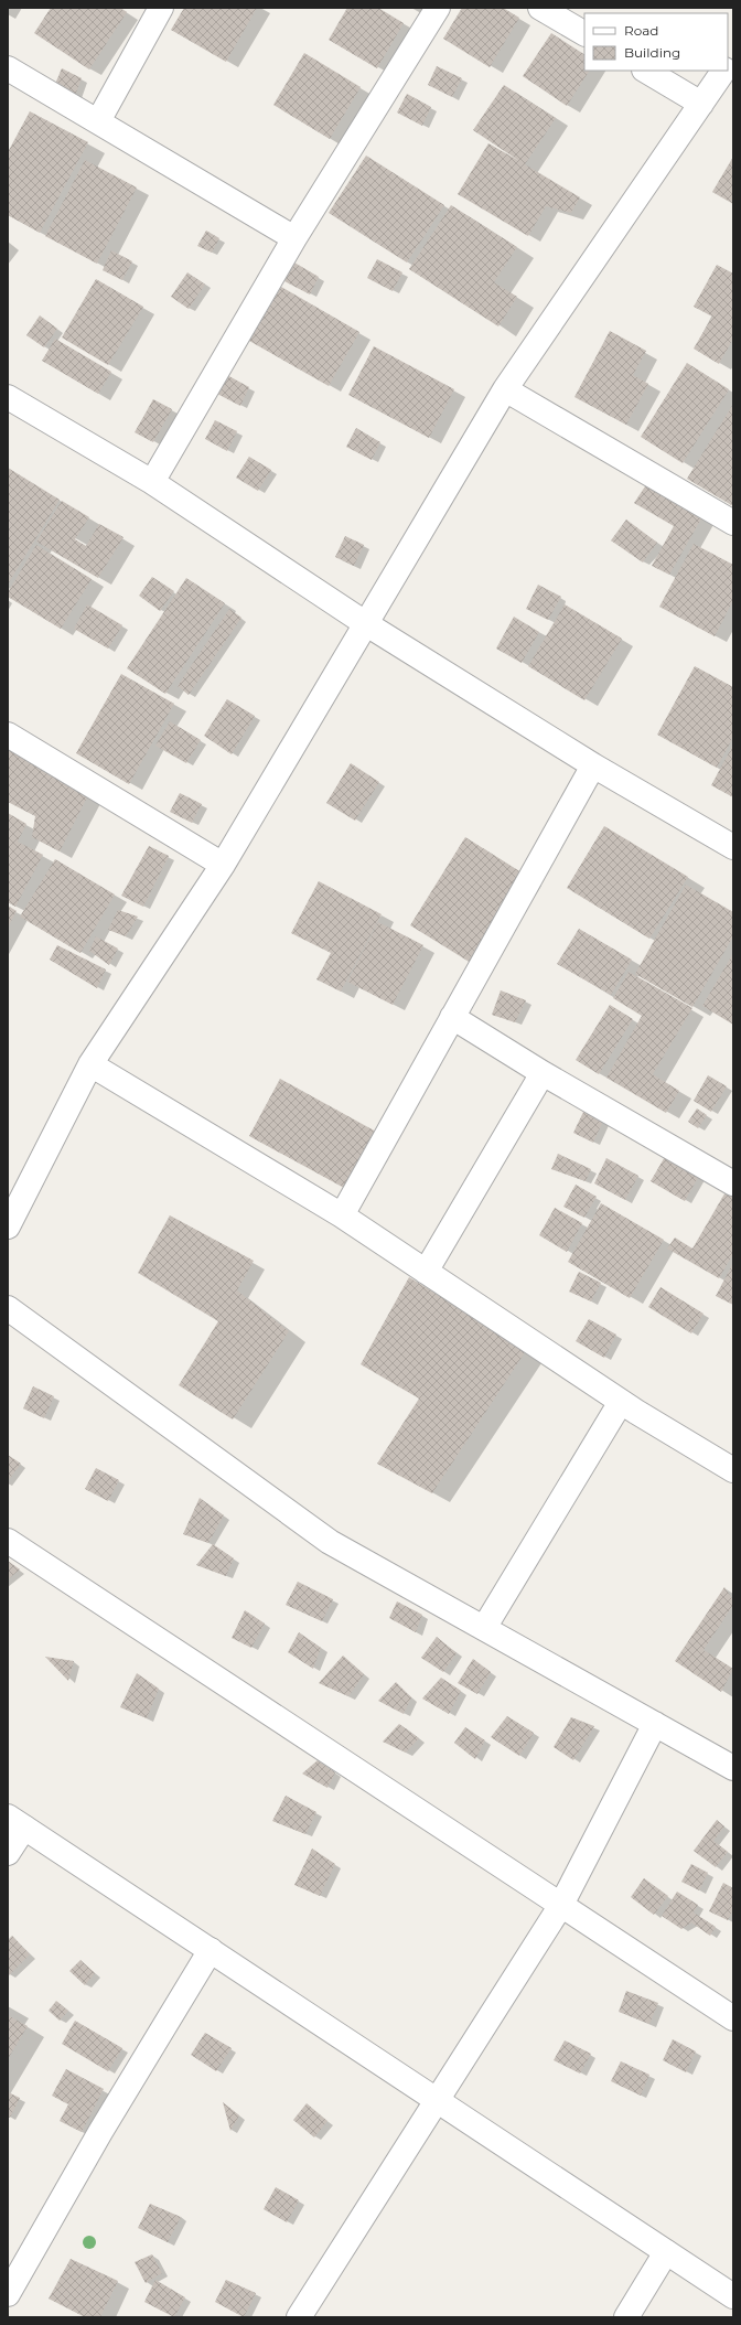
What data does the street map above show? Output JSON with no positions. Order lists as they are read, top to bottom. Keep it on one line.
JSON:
{"legend":["Road","Building"]}
